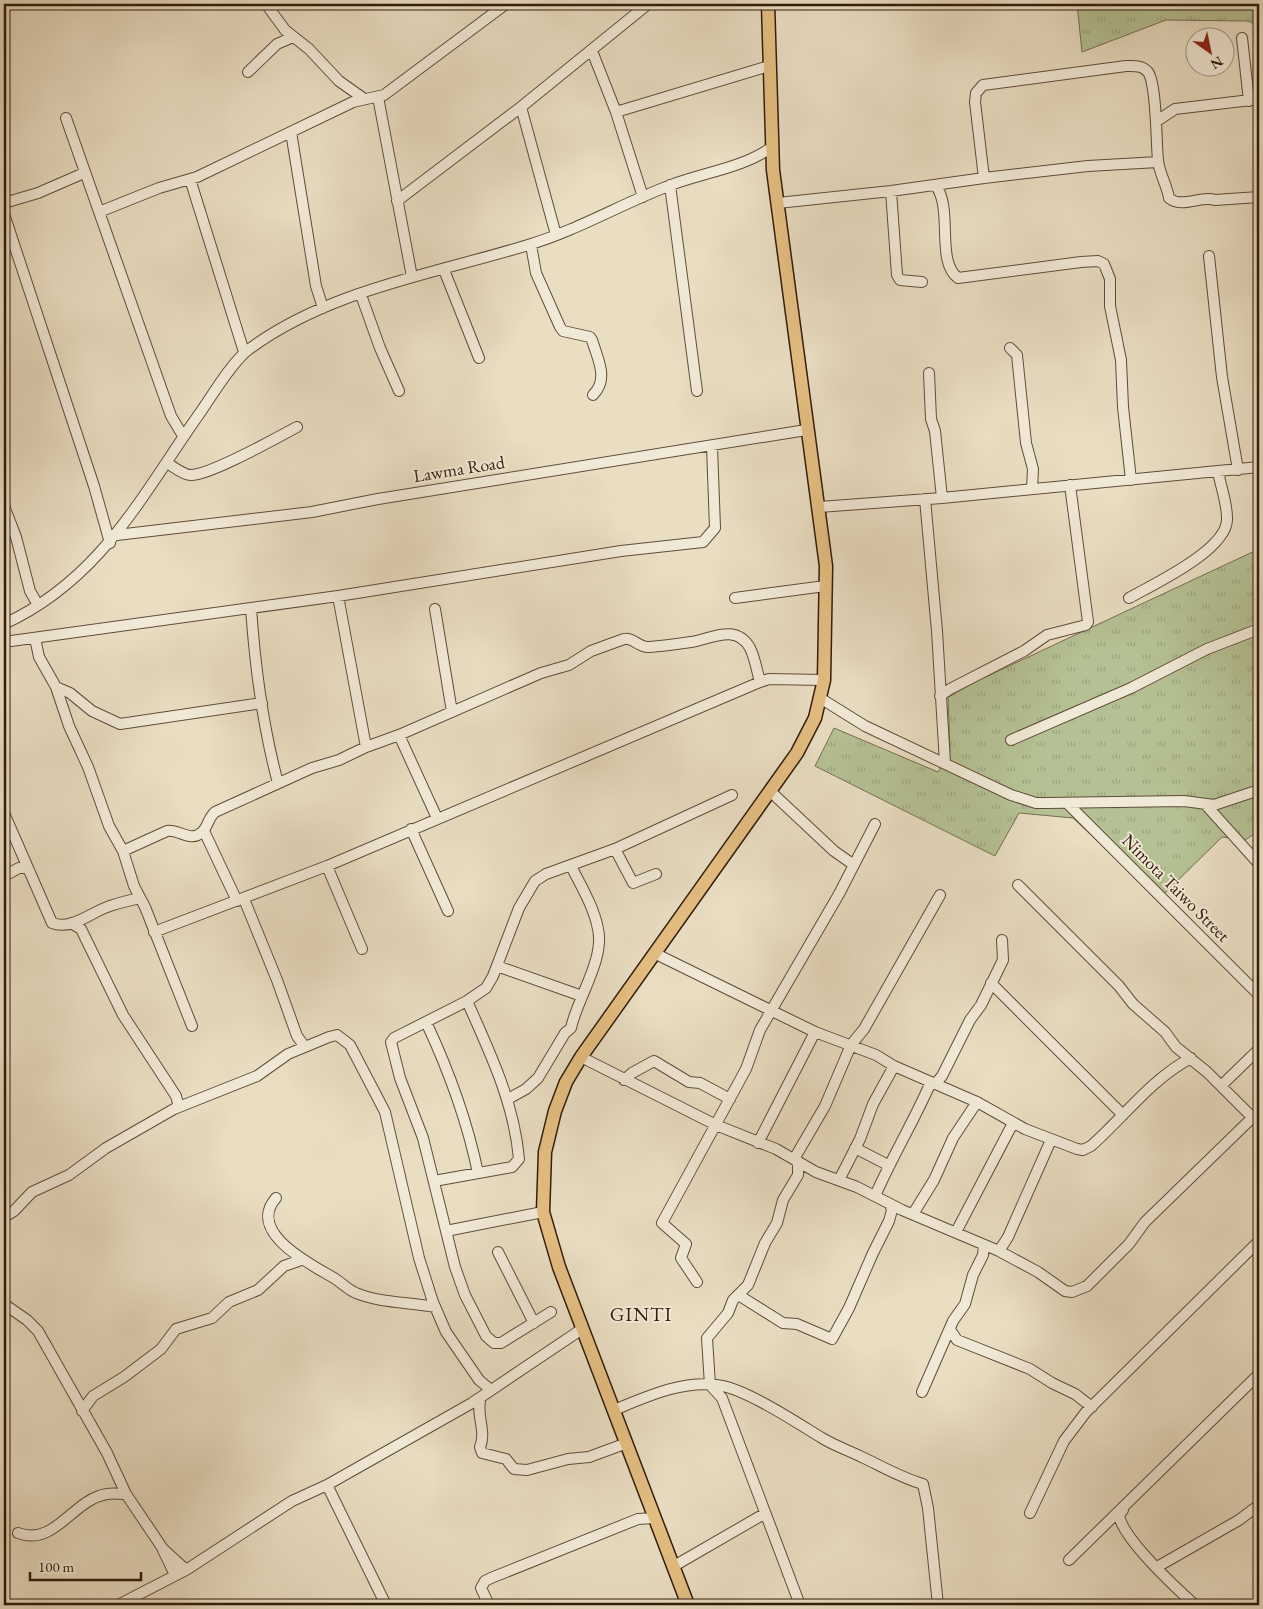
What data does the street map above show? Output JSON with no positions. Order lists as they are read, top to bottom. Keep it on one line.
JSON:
{"streets":{"street":["Lawma Road","Nimota Taiwo Street"]},"districts":["GINTI"],"scale_bar":"100 m","north":"bottom right"}
